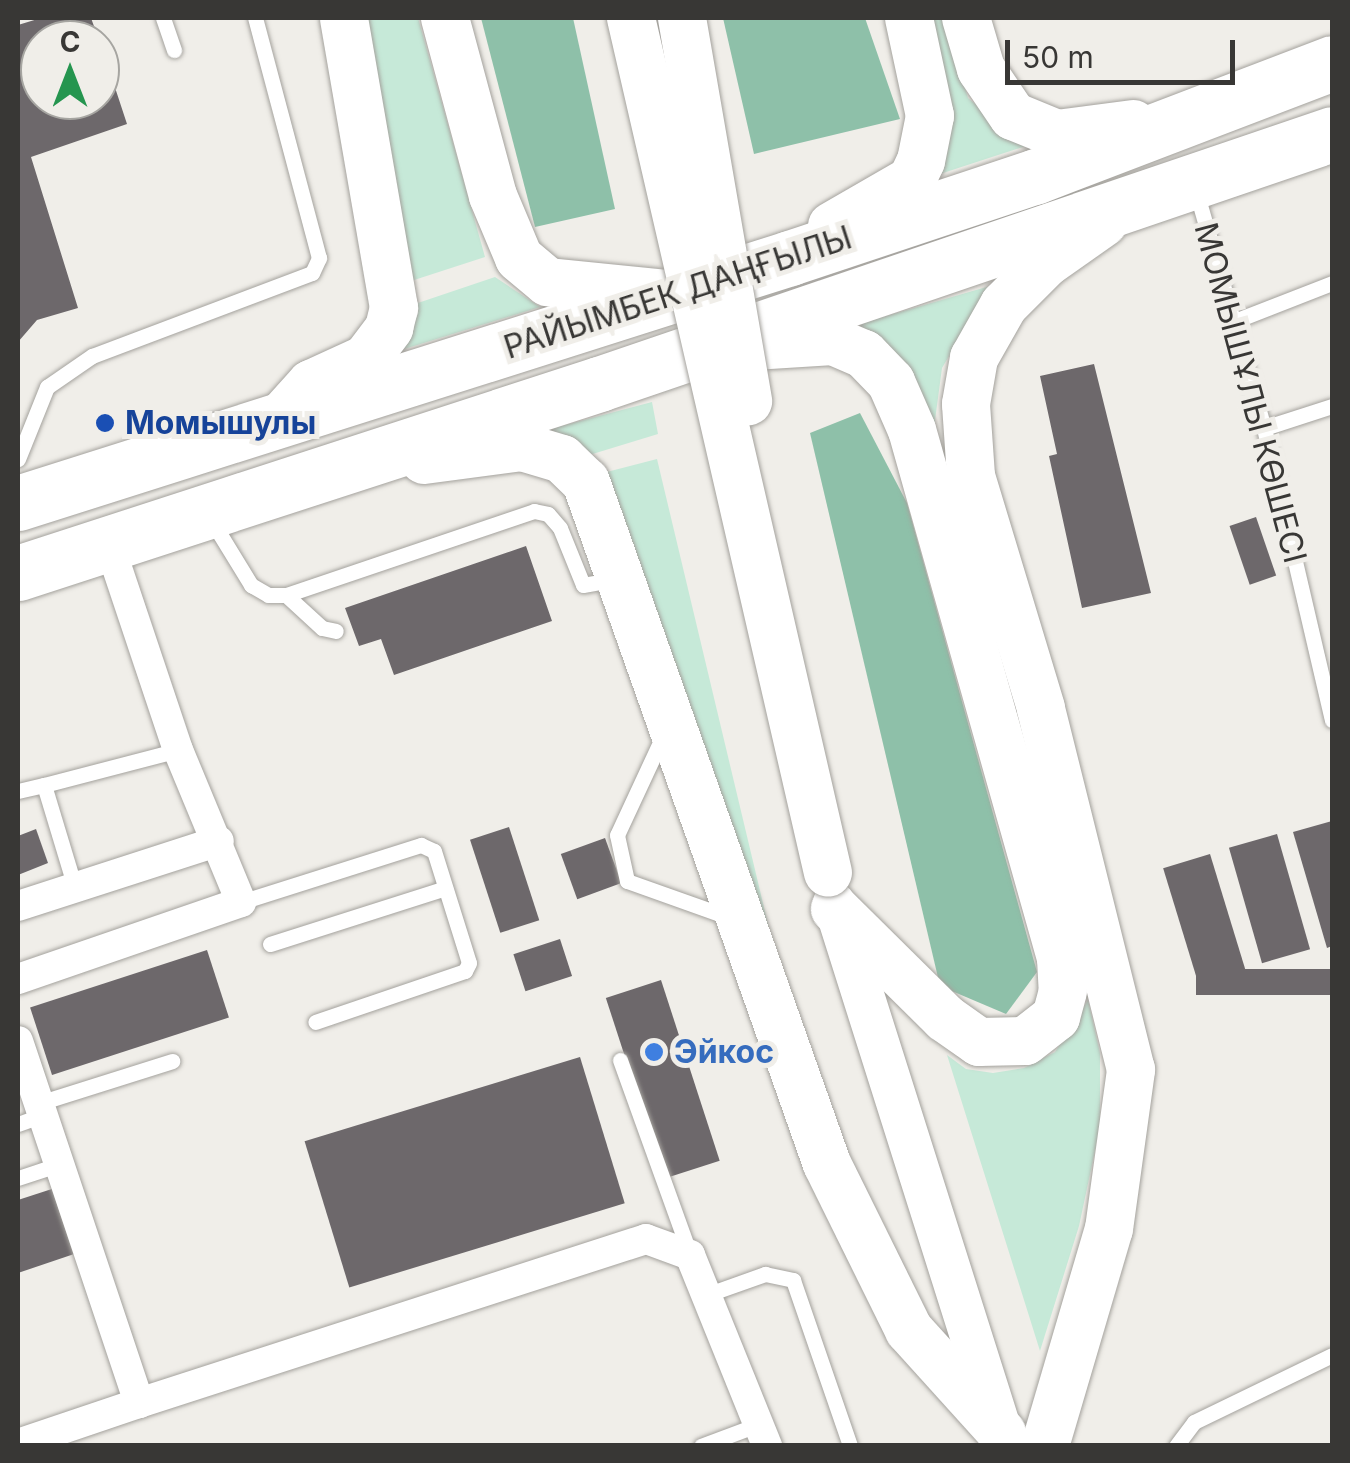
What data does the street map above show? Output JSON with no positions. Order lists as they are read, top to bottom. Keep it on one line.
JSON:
{"streets":{"highway":["РАЙЫМБЕК ДАҢҒЫЛЫ"],"lane":["МОМЫШҰЛЫ КӨШЕСІ"]},"crossings":[["РАЙЫМБЕК ДАҢҒЫЛЫ","МОМЫШҰЛЫ КӨШЕСІ"]],"places":["Момышулы","Эйкос"],"scale_bar":"50 m","north":"top"}
